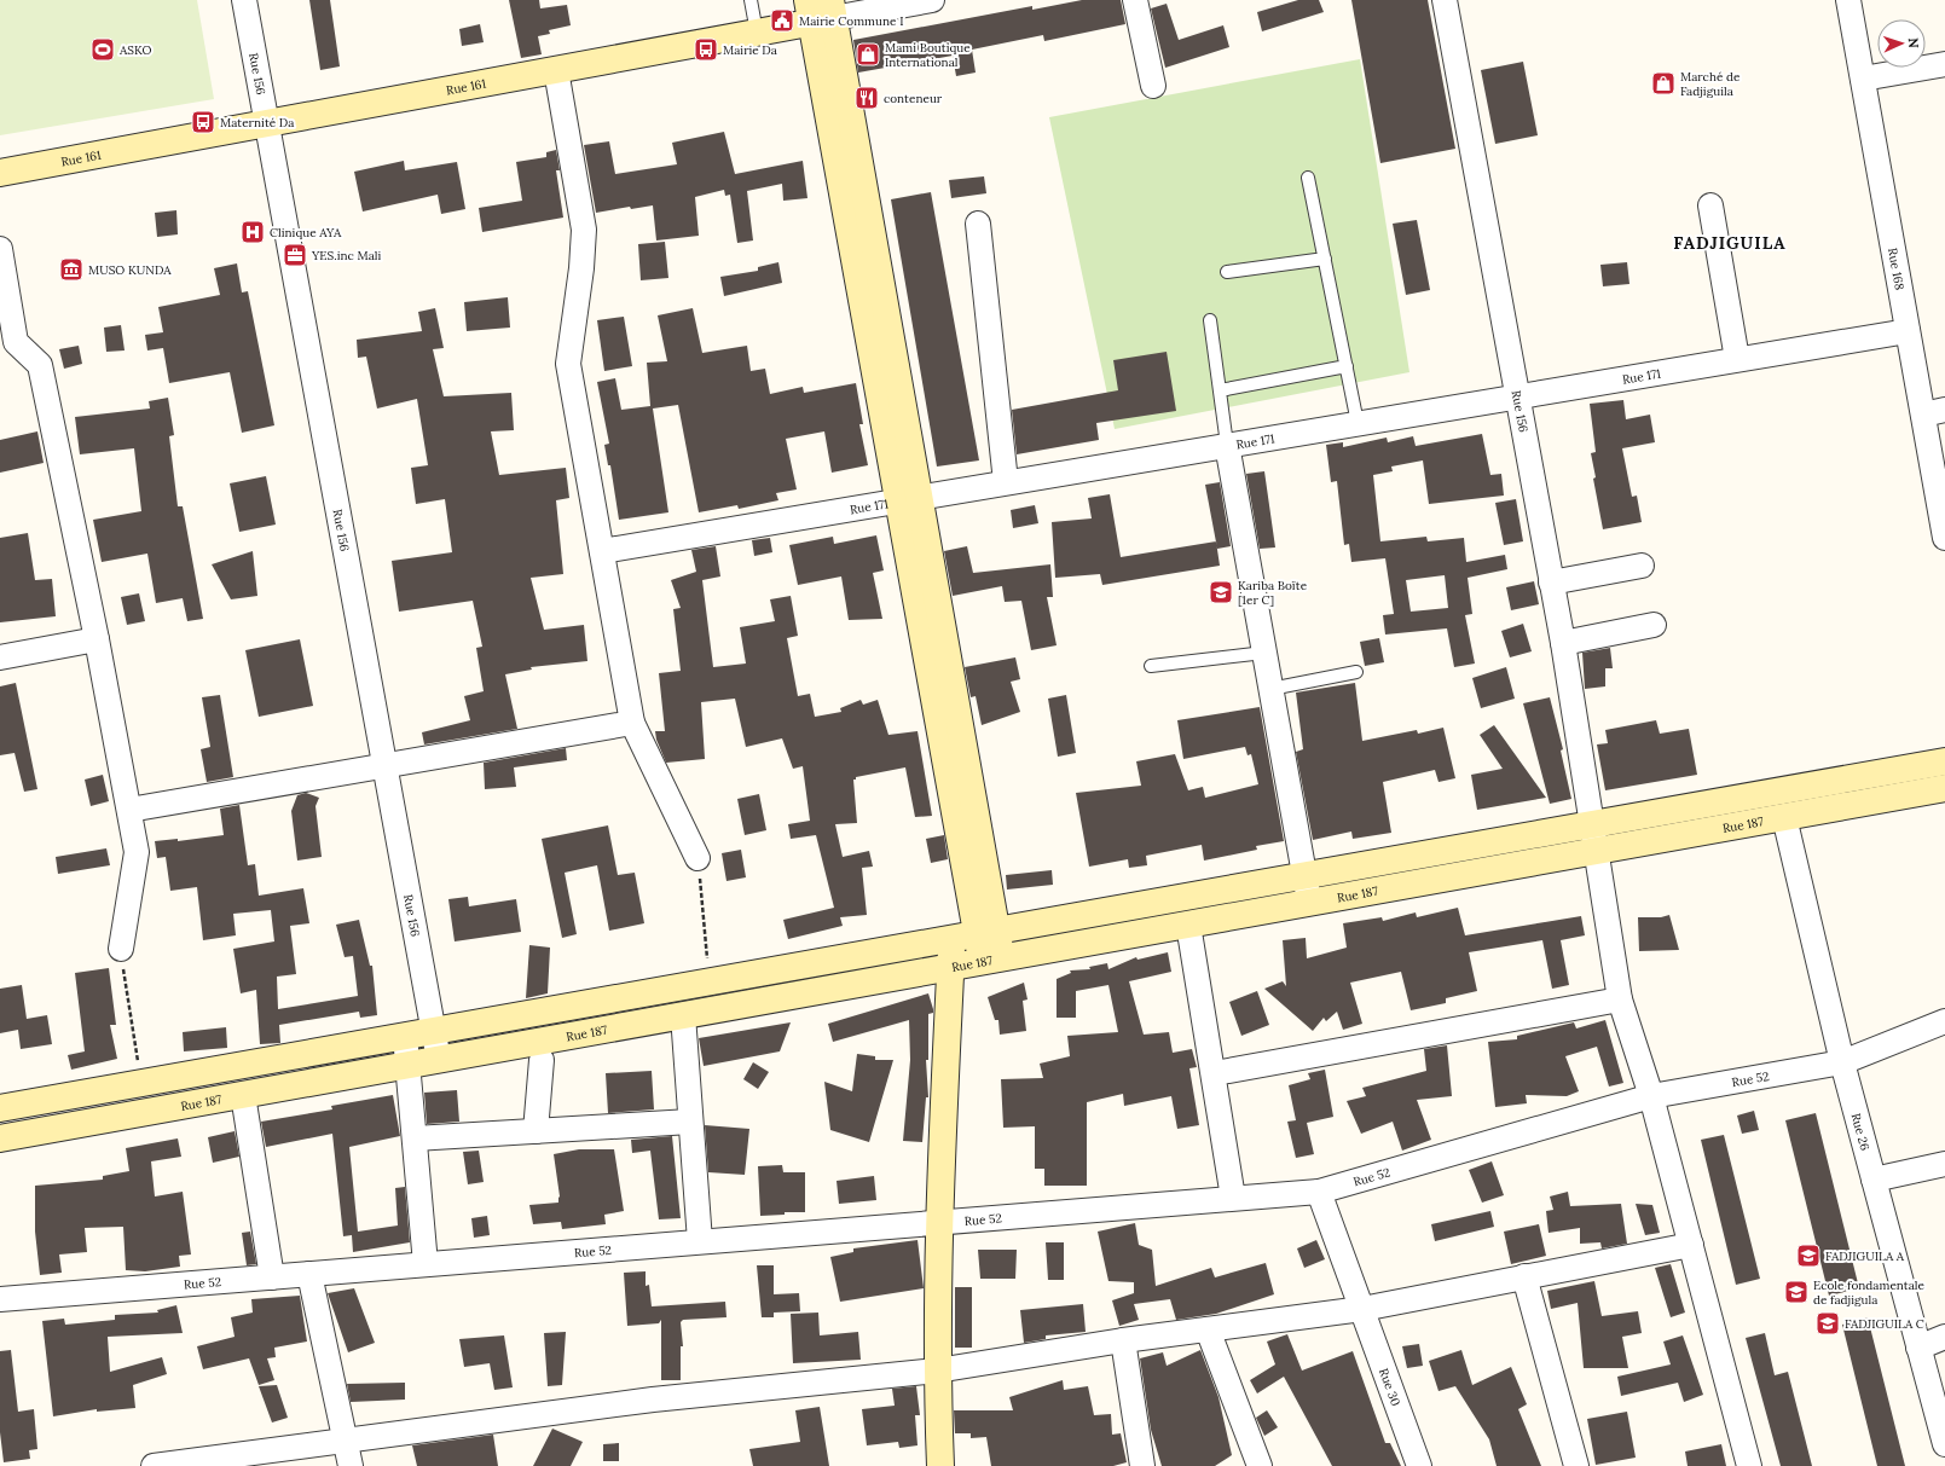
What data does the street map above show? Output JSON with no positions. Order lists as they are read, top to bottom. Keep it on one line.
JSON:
{"streets":{"street":["Rue 156","Rue 161","Rue 168","Rue 171","Rue 187","Rue 52","Rue 26","Rue 30"]},"crossings":[["Rue 156","Rue 161"],["Rue 156","Rue 171"],["Rue 156","Rue 187"],["Rue 156","Rue 52"],["Rue 168","Rue 171"],["Rue 187","Rue 26"],["Rue 52","Rue 26"],["Rue 52","Rue 30"]],"districts":["FADJIGUILA"],"places":{"public building":["Mairie Commune I"],"sports":["ASKO"],"bus stop":["Mairie Da","Maternité Da"],"shop":["Mami Boutique International","Marché de Fadjiguila"],"restaurant":["conteneur"],"hospital":["Clinique AYA"],"office":["YES.inc Mali"],"museum":["MUSO KUNDA"],"school or university":["Kariba Boïte [1er C]","FADJIGUILA A","Ecole fondamentale de fadjigula","FADJIGUILA C"]},"north":"right"}
